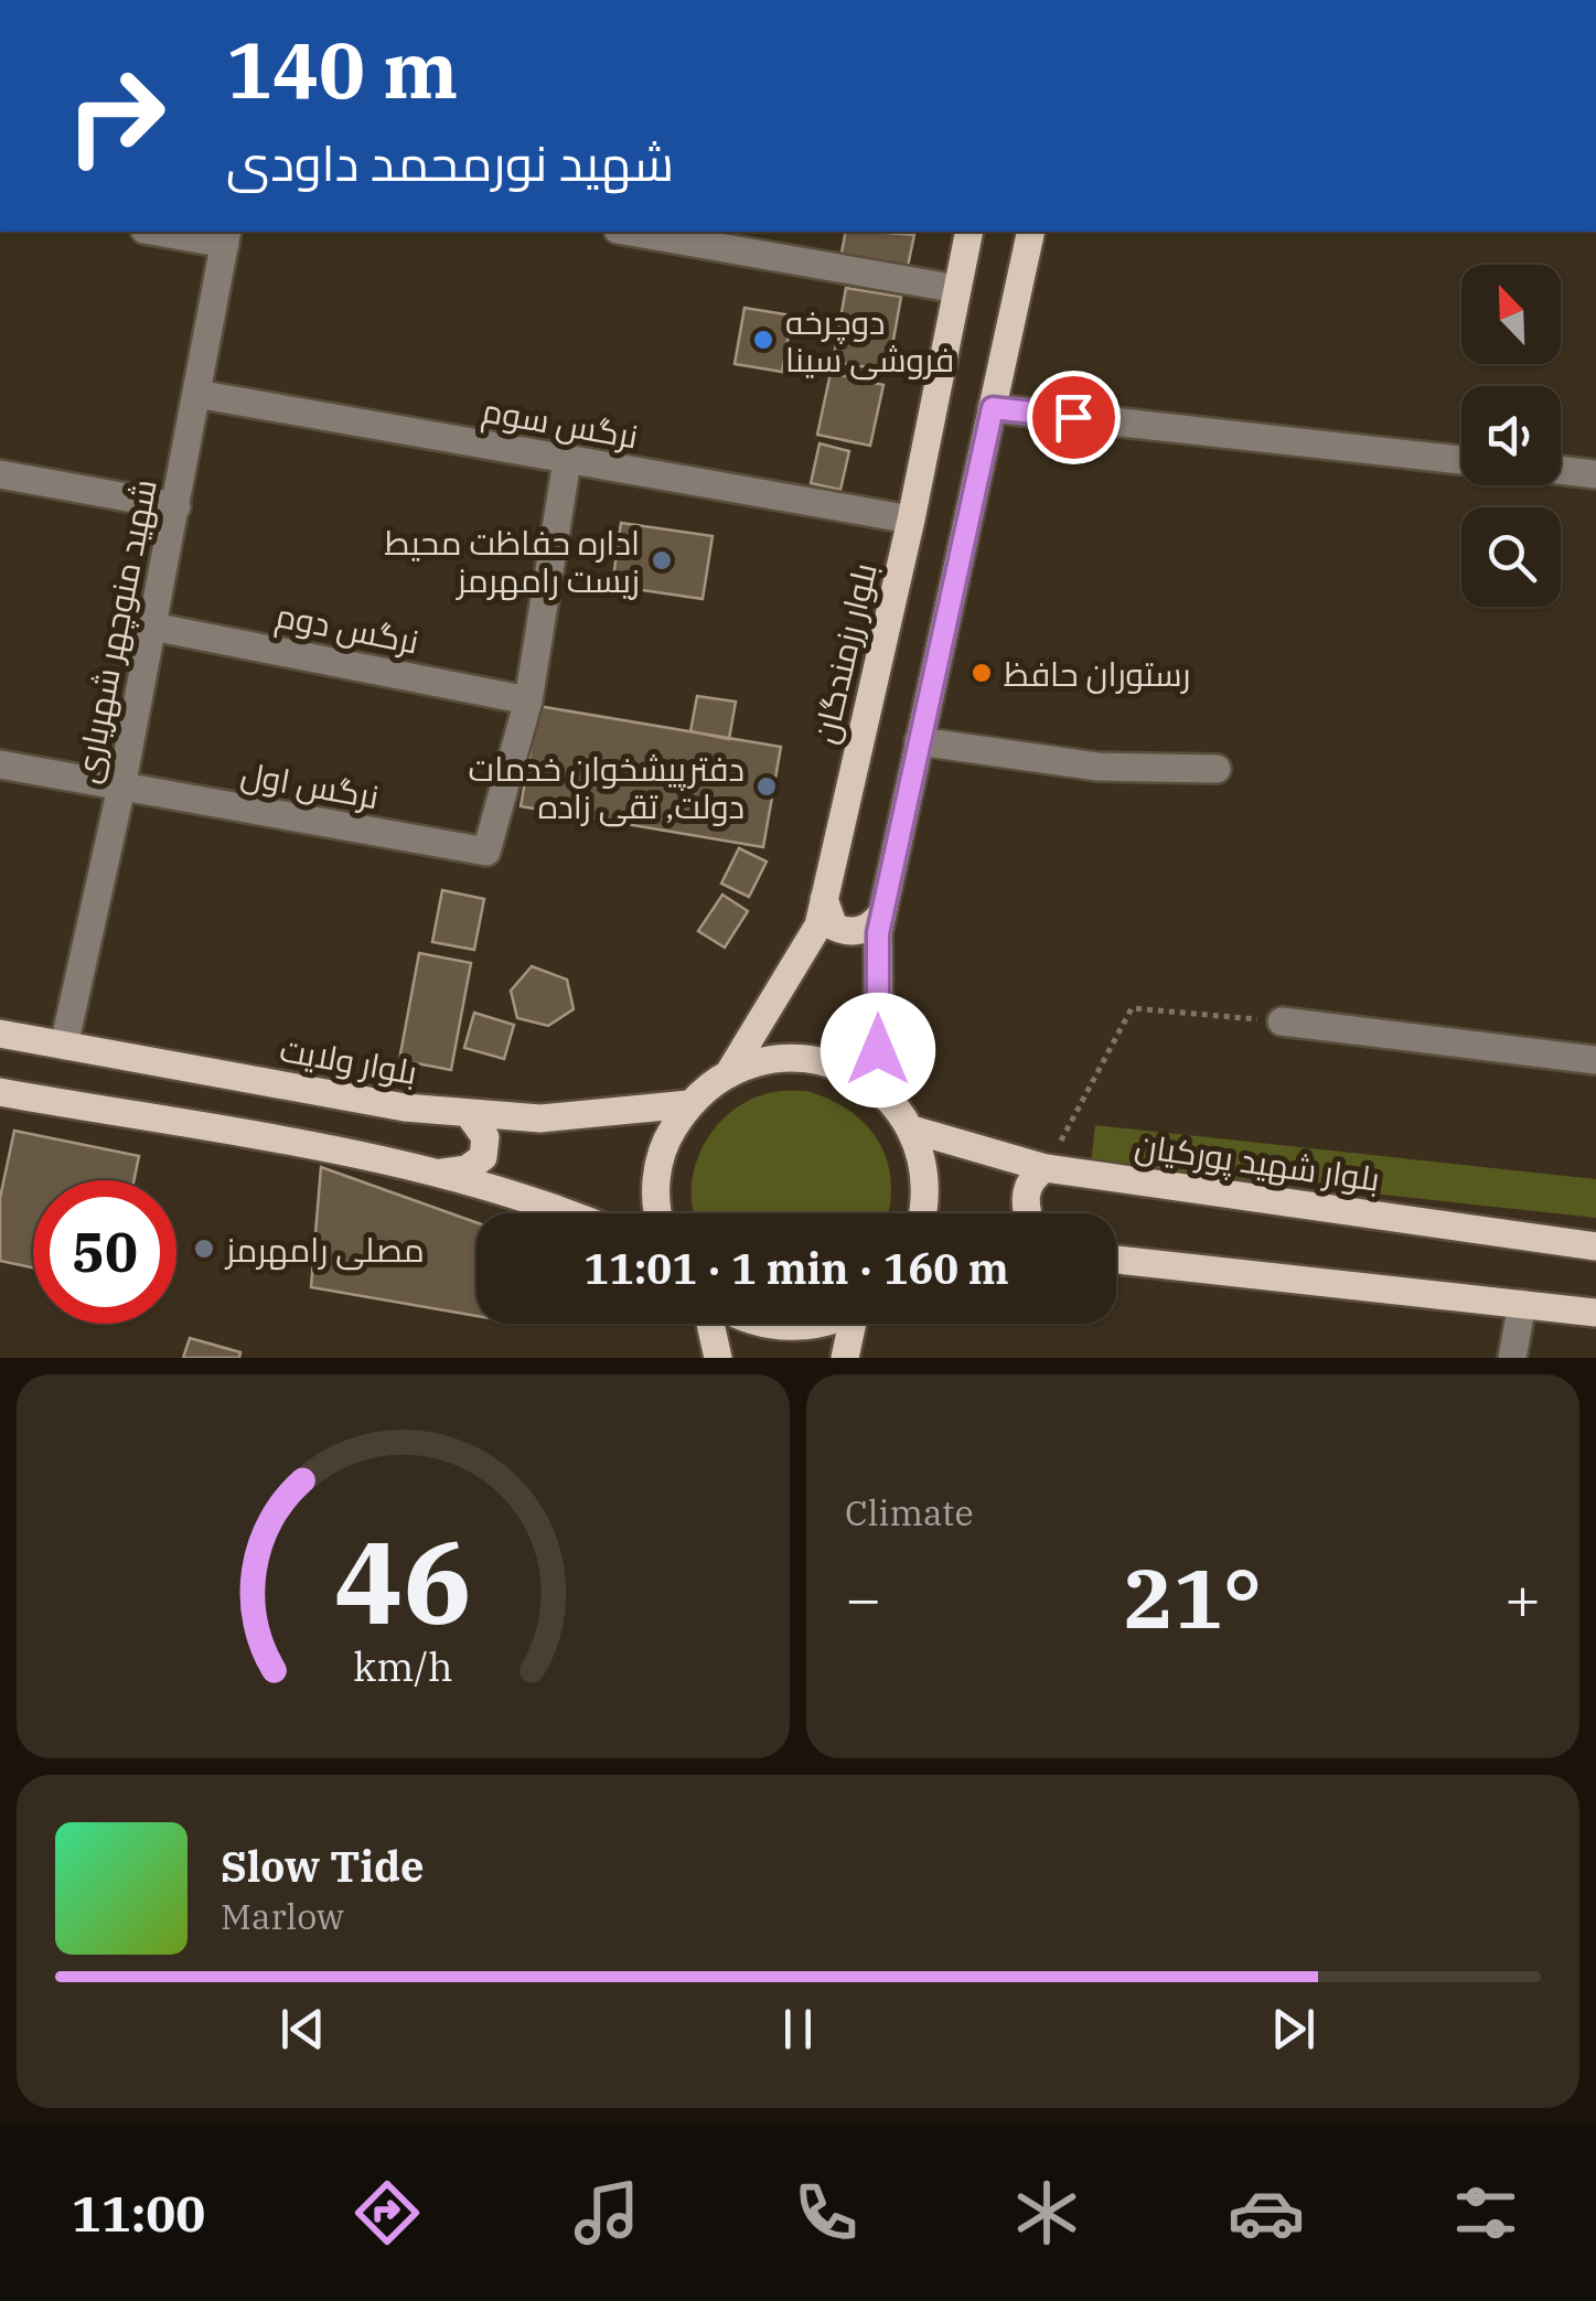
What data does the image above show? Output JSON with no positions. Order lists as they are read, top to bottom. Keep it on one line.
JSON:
{"streets":{"main road":["بلوار رزمندگان","بلوار ولایت","بلوار شهید پورکیان"],"street":["نرگس سوم","نرگس دوم","شهید منوچهر شهریاری","نرگس اول"]},"crossings":[["نرگس سوم","شهید منوچهر شهریاری"],["نرگس سوم","بلوار رزمندگان"],["نرگس دوم","شهید منوچهر شهریاری"],["نرگس دوم","نرگس اول"],["شهید منوچهر شهریاری","نرگس اول"],["شهید منوچهر شهریاری","بلوار ولایت"]],"places":["دوچرخه فروشی سینا","اداره حفاظت محیط زیست رامهرمز","رستوران حافظ","دفترپیشخوان خدمات دولت, تقی زاده","مصلی رامهرمز"],"north":"top left","page":{"turn":["140 m","شهید نورمحمد داودی"],"limit":"50","trip":"11:01 · 1 min · 160 m","tile":"Climate","heat":["−","21°","+"],"song":["Slow Tide","Marlow"],"tabs":"11:00","gauge":["46","km/h"]}}
